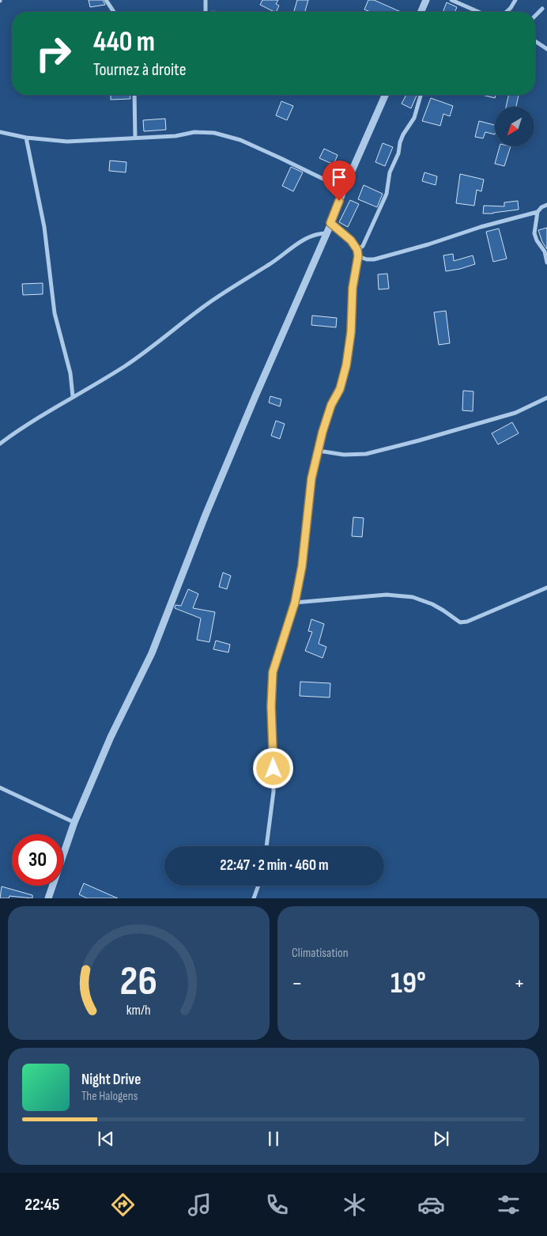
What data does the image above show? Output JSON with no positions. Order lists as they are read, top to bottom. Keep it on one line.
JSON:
{"north":"bottom left","page":{"turn":["440 m","Tournez à droite"],"limit":"30","trip":"22:47 · 2 min · 460 m","tile":"Climatisation","heat":["−","19°","+"],"song":["Night Drive","The Halogens"],"tabs":"22:45","gauge":["26","km/h"]}}
